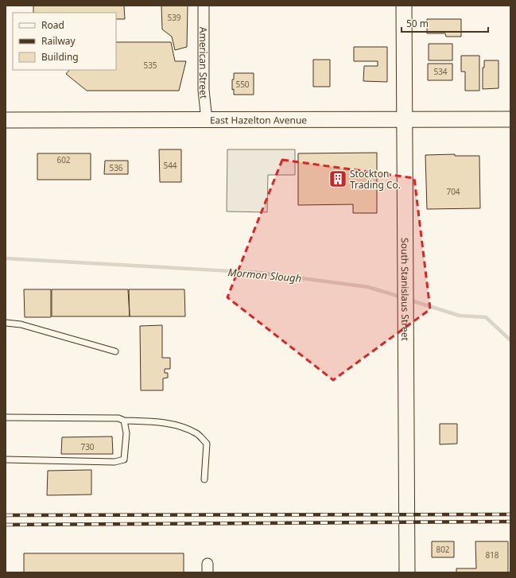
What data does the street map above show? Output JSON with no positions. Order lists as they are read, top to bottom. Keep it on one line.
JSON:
{"streets":{"street":["American Street","East Hazelton Avenue","South Stanislaus Street"]},"crossings":[["American Street","East Hazelton Avenue"],["East Hazelton Avenue","South Stanislaus Street"]],"water":["Mormon Slough"],"places":{"building":["Stockton Trading Co."]},"house_numbers":["539","535","534","550","602","544","536","704","730","802","818"],"legend":["Road","Railway","Building"],"scale_bar":"50 m"}
